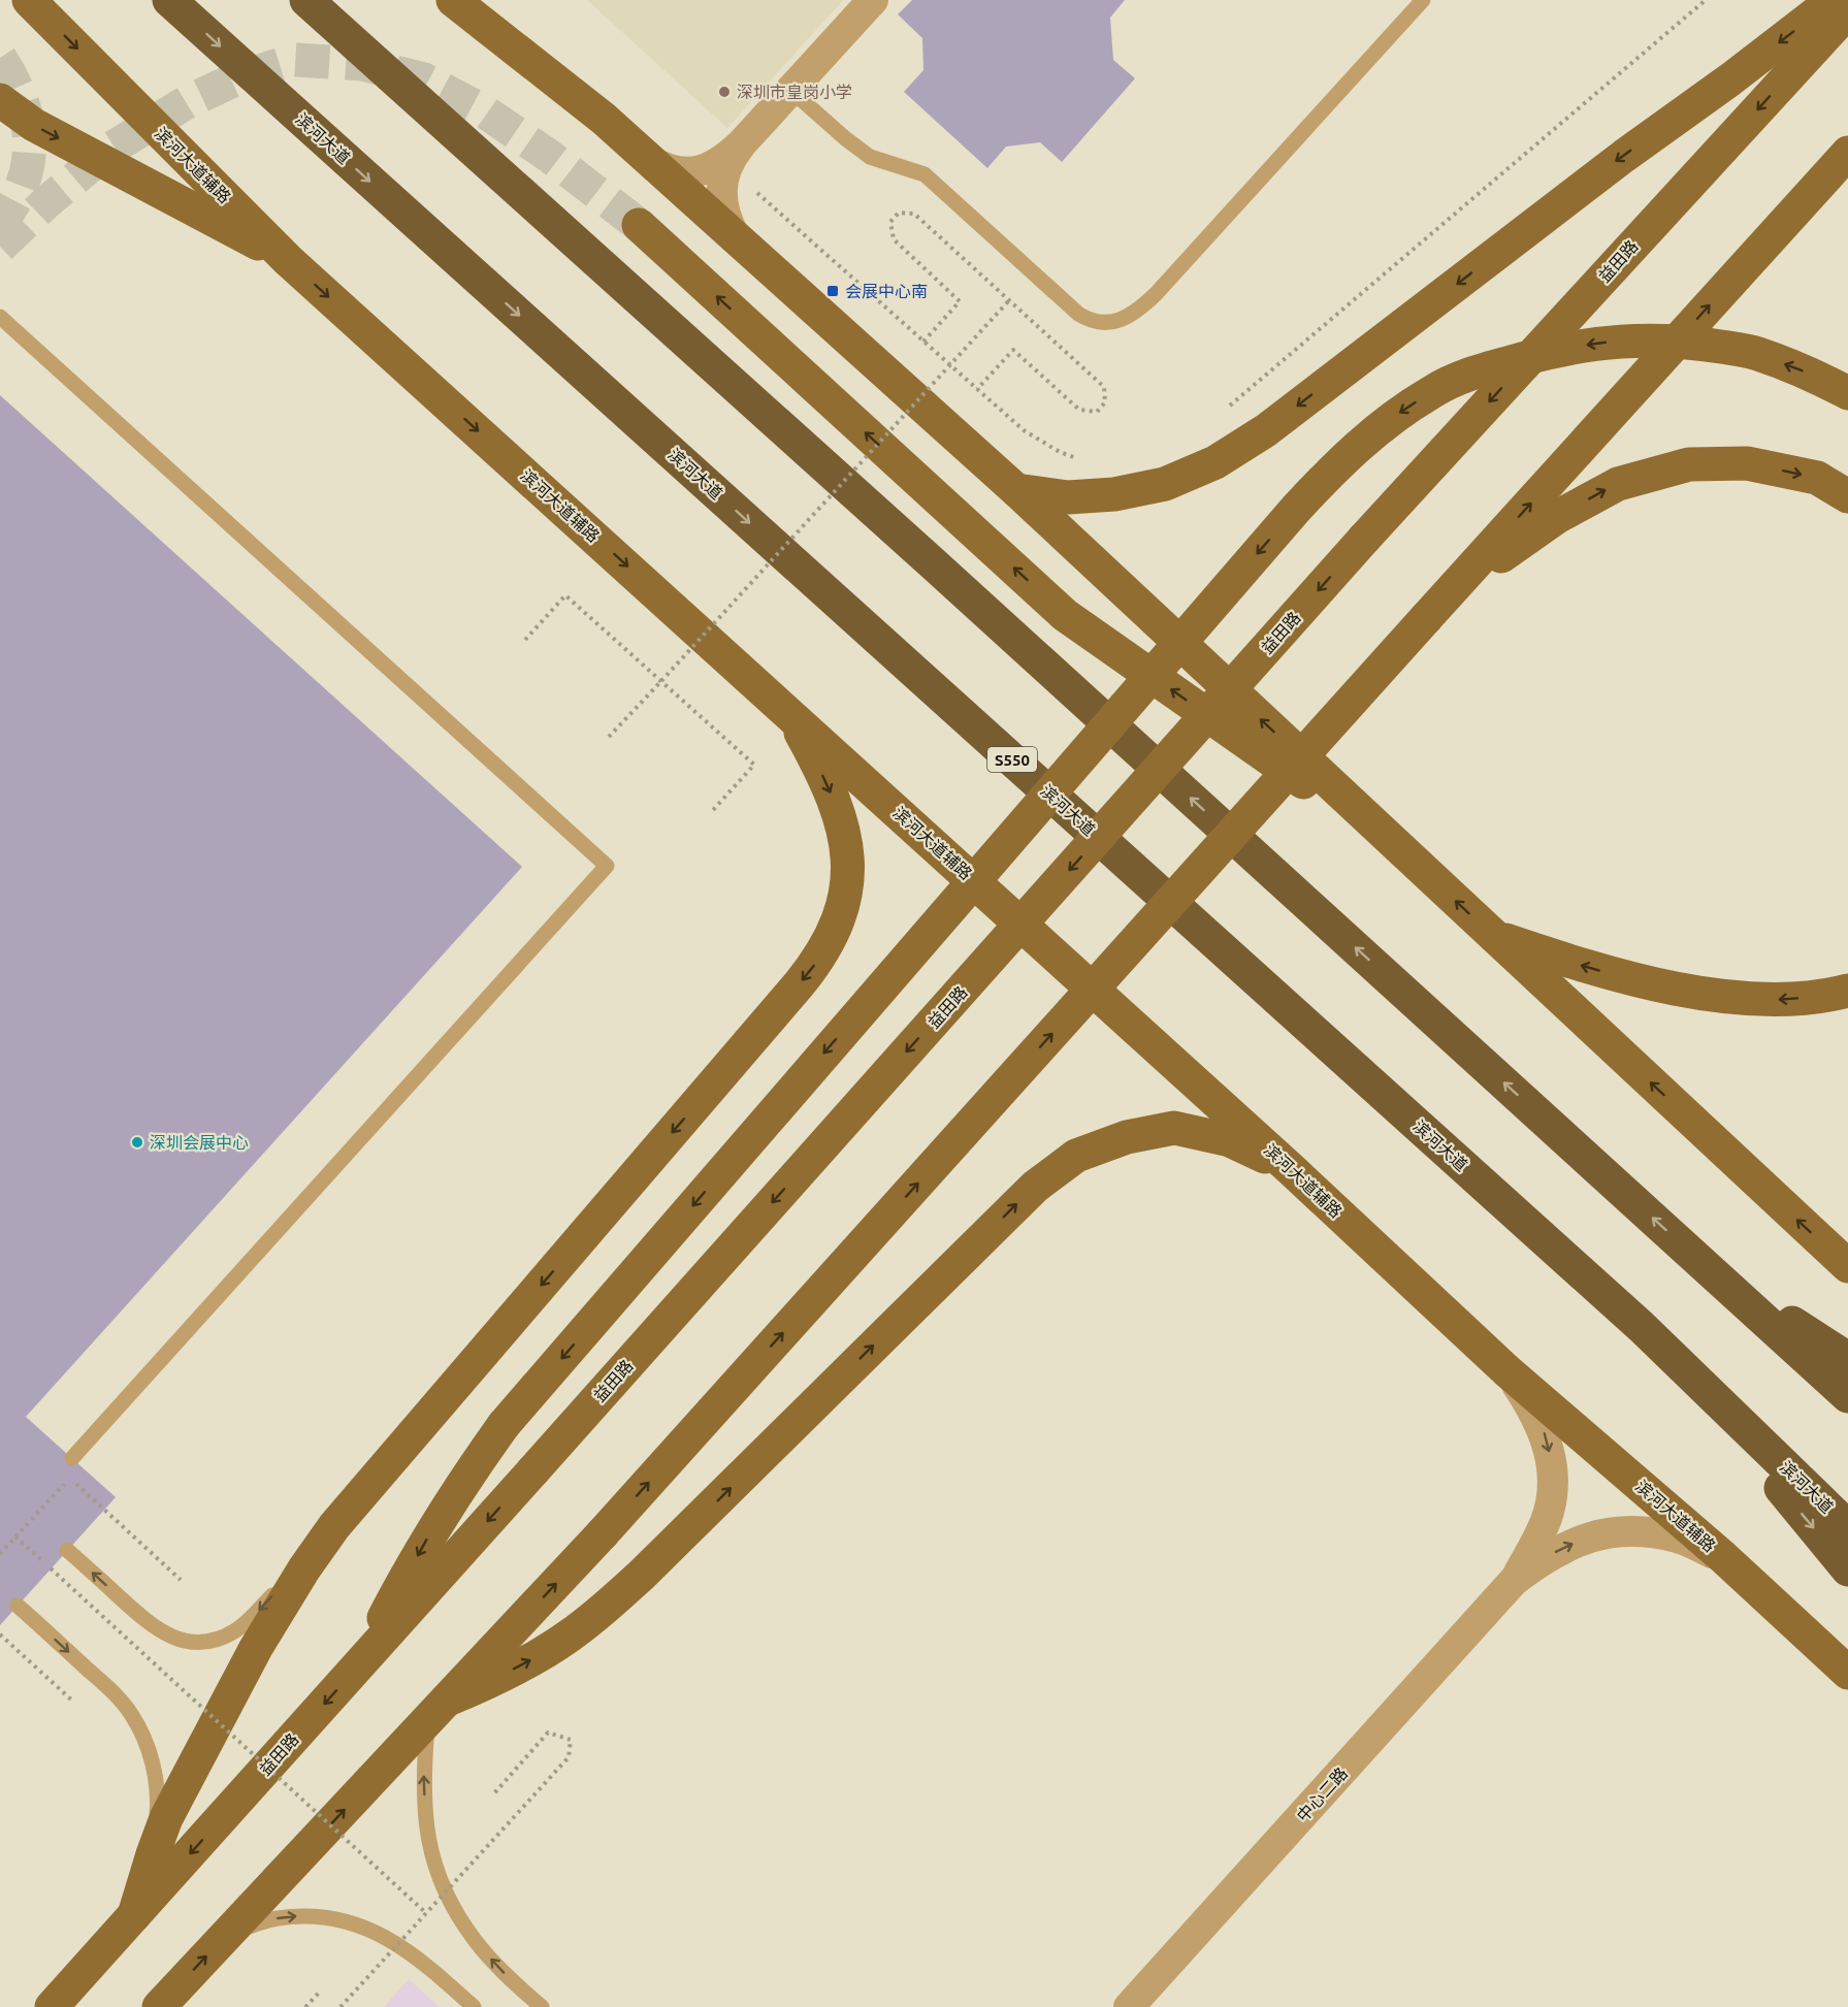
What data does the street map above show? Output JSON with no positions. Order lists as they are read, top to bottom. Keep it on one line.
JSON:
{"streets":{"highway":["滨河大道","S550"],"main road":["滨河大道辅路","益田路"],"street":["中心二路"]},"crossings":[["滨河大道辅路","中心二路"]],"places":{"other":["深圳市皇岗小学","深圳会展中心"],"transit":["会展中心南"]}}
